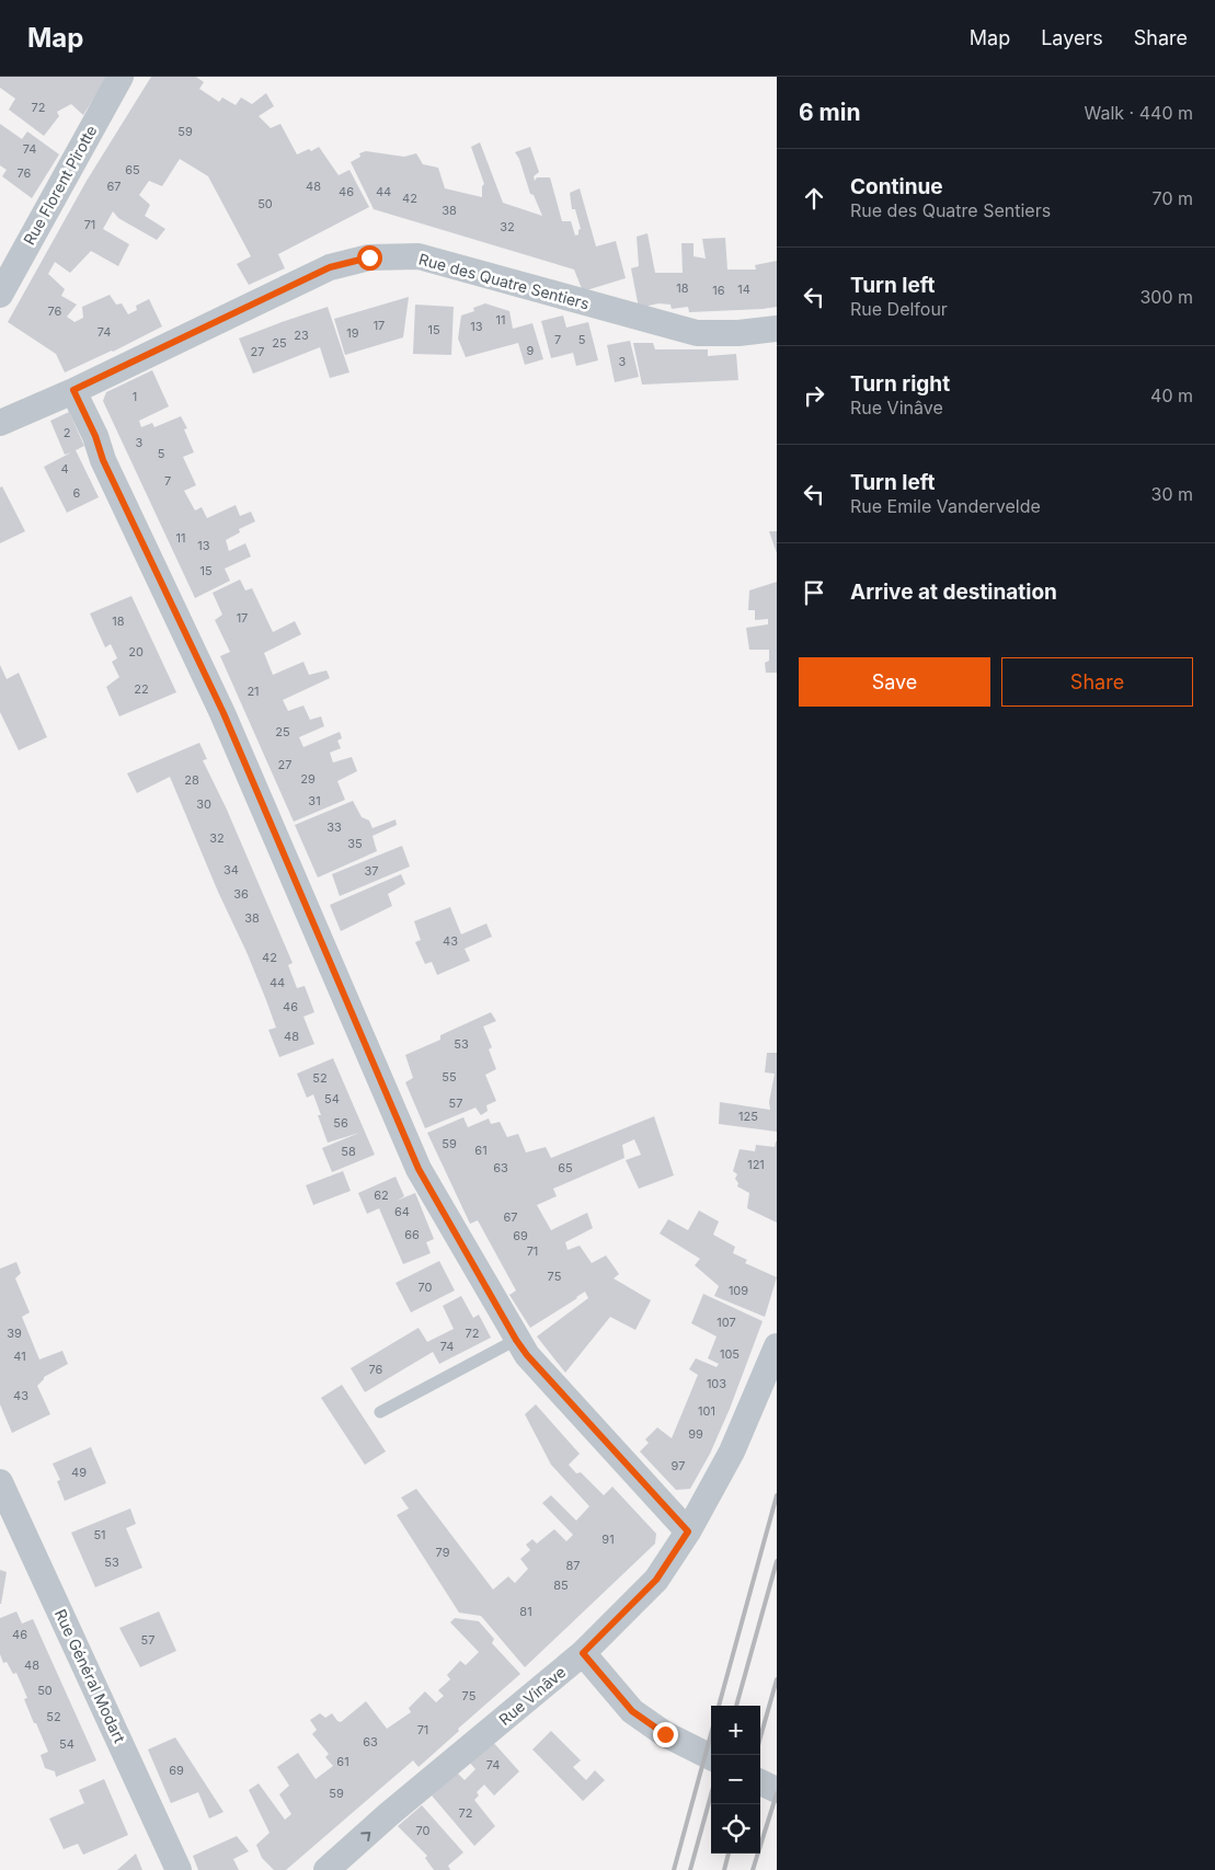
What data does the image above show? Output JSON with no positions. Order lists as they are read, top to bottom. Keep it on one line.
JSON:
{"streets":{"street":["Rue Florent Pirotte","Rue des Quatre Sentiers","Rue Général Modart","Rue Vinâve"]},"one_way":["Rue Vinâve"],"house_numbers":["72","59","74","65","76","67","48","46","44","42","50","38","71","32","18","14","16","76","11","17","13","15","74","19","23","7","5","25","9","27","3","1","2","3","5","4","7","6","11","13","15","17","18","20","22","21","25","27","29","28","31","30","33","32","35","34","37","36","38","43","42","44","46","48","53","55","52","54","57","125","56","59","61","58","121","63","65","62","64","67","66","69","71","75","70","109","107","39","72","74","105","41","76","103","43","101","99","97","49","51","91","79","53","87","85","81","46","57","48","50","75","52","71","63","54","61","74","69","59","72","70"],"page":{"header":"Map","nav":["Map","Layers","Share"],"heading":["6 min","Walk · 440 m"],"list":[["Continue","Rue des Quatre Sentiers","70 m"],["Turn left","Rue Delfour","300 m"],["Turn right","Rue Vinâve","40 m"],["Turn left","Rue Emile Vandervelde","30 m"],"Arrive at destination"],"buttons":["Save","Share"],"map_buttons":["+","−"]}}
